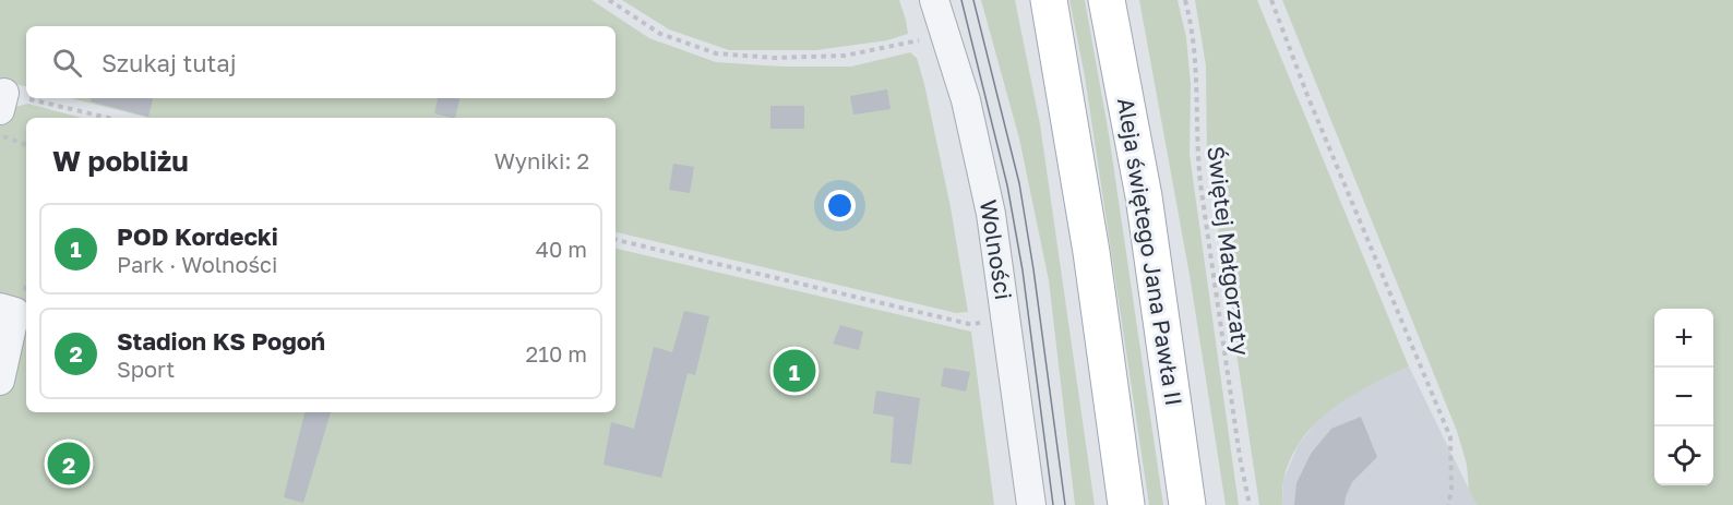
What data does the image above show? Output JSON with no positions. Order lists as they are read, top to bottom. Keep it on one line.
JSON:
{"streets":{"main road":["Aleja świętego Jana Pawła II"],"street":["Wolności"],"path":["Świętej Małgorzaty"]},"page":{"search":"Szukaj tutaj","heading":["W pobliżu","Wyniki: 2"],"list":[{"mark":"1","name":"POD Kordecki","note":"Park · Wolności","value":"40 m"},{"mark":"2","name":"Stadion KS Pogoń","note":"Sport","value":"210 m"}],"map_buttons":["+","−"],"pins":["1","2"]}}
